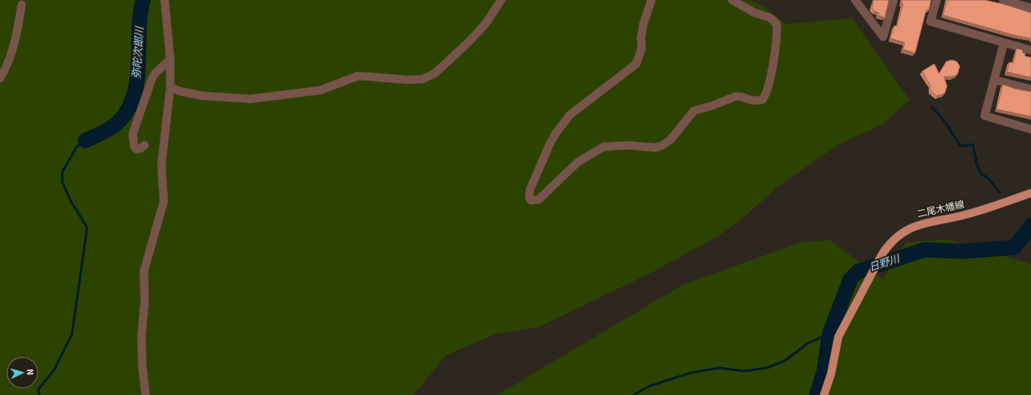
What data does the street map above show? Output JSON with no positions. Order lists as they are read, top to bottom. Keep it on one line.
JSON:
{"streets":{"main road":["二尾木幡線"]},"water":["弥陀次郎川","日野川"],"north":"right"}
